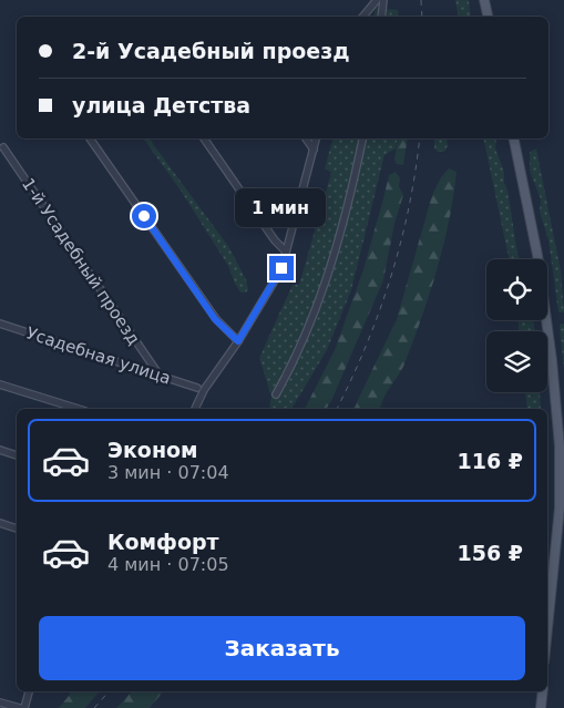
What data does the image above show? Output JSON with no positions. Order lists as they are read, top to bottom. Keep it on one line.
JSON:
{"streets":{"street":["1-й Усадебный проезд","Усадебная улица"]},"crossings":[["1-й Усадебный проезд","Усадебная улица"]],"page":{"banner":["2-й Усадебный проезд","улица Детства"],"bubble":"1 мин","list":[{"name":"Эконом","note":"3 мин · 07:04","value":"116 ₽"},{"name":"Комфорт","note":"4 мин · 07:05","value":"156 ₽"}],"buttons":"Заказать"}}
